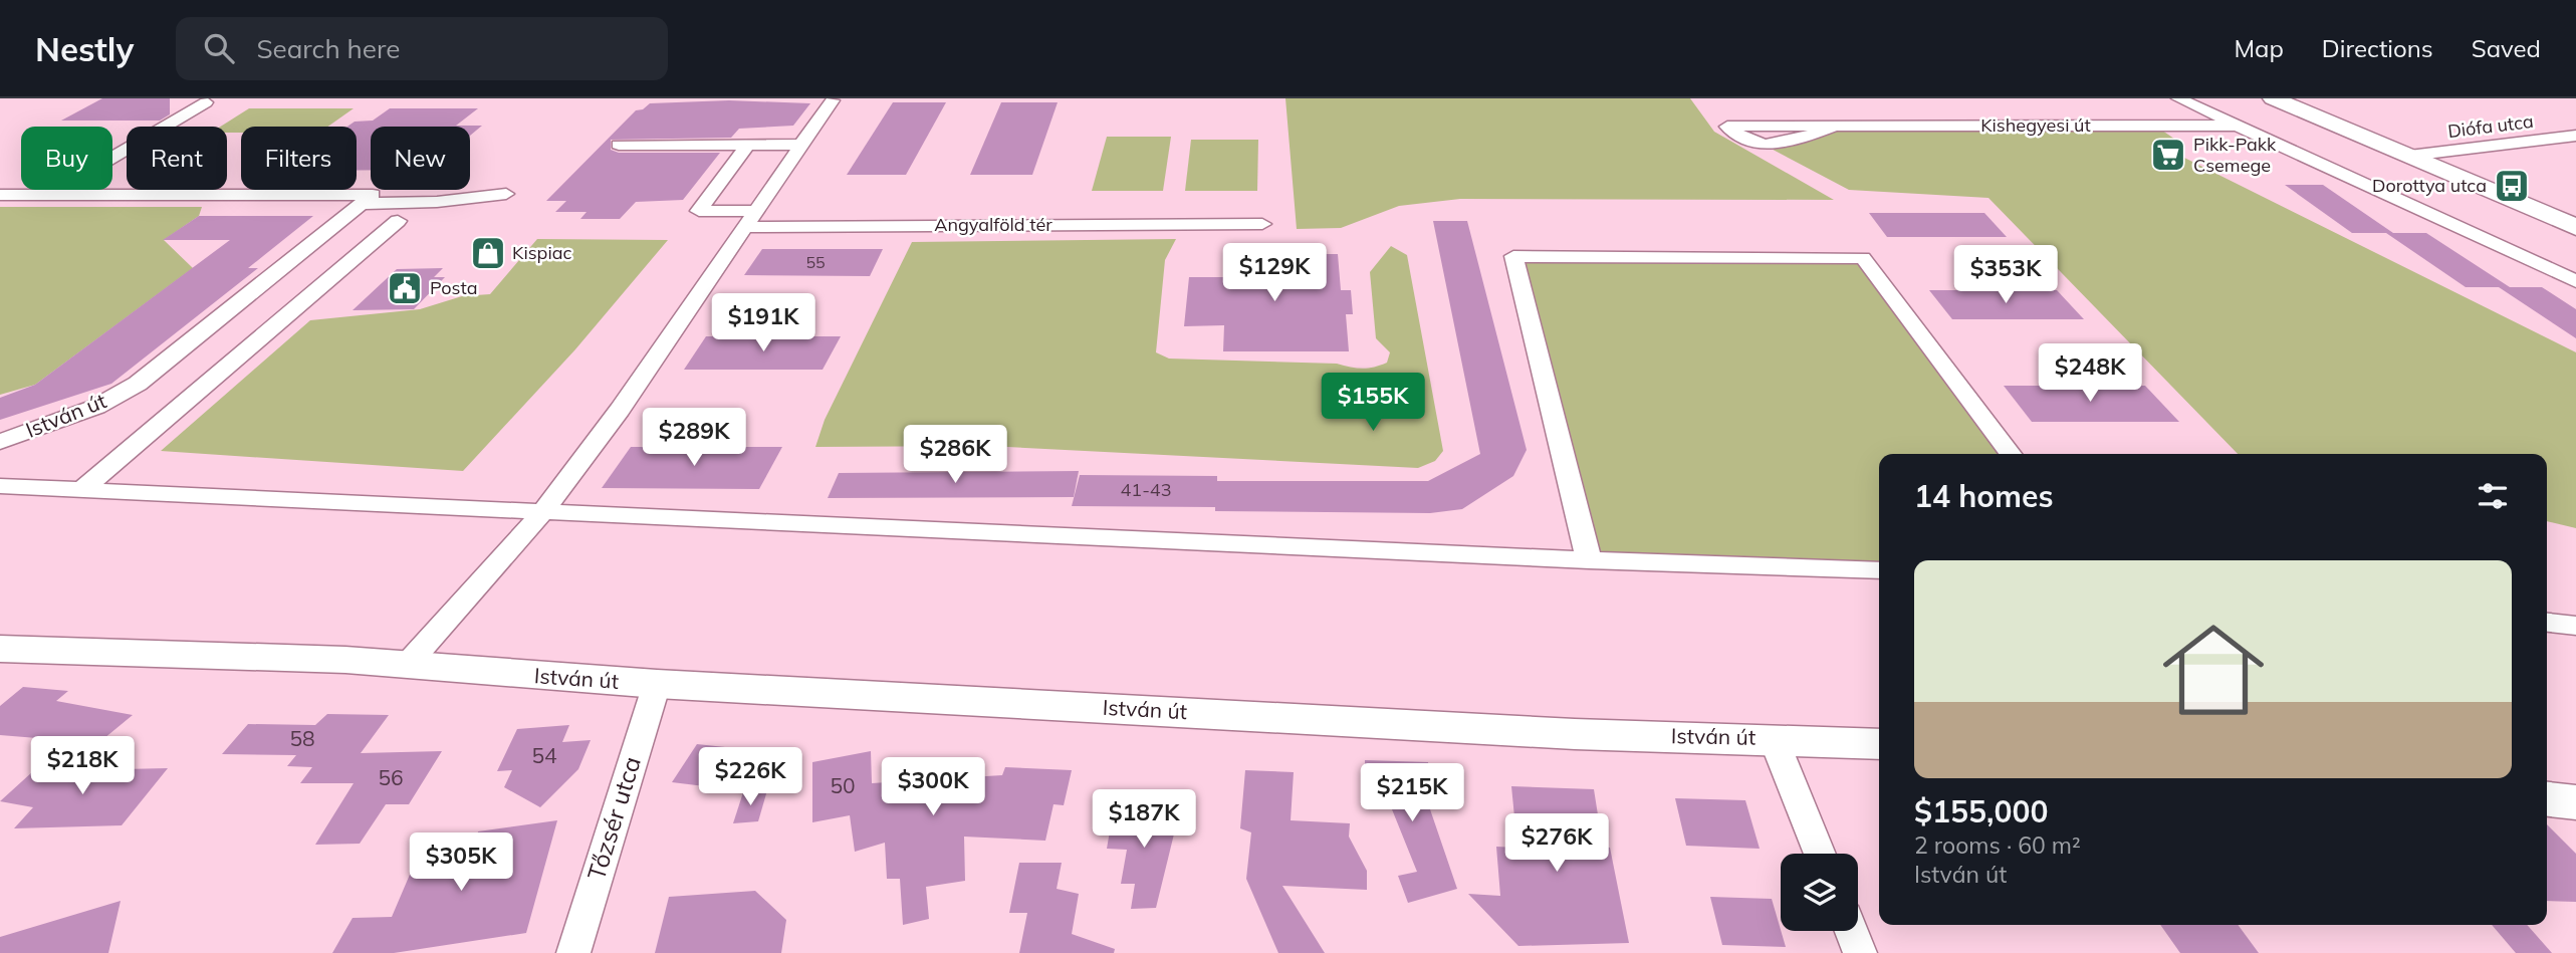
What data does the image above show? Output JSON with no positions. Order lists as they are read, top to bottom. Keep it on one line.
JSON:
{"streets":{"street":["Kishegyesi út","Diófa utca","Angyalföld tér","István út","Tőzsér utca"]},"crossings":[["István út","Tőzsér utca"]],"places":{"supermarket":["Pikk-Pakk Csemege"],"bus stop":["Dorottya utca"],"shop":["Kispiac"],"public building":["Posta"]},"house_numbers":["55","41-43","58","54","56","50"],"page":{"header":"Nestly","search":"Search here","nav":["Map","Directions","Saved"],"chip":["Buy","Rent","Filters","New"],"price":["$129K","$353K","$191K","$248K","$155K","$289K","$286K","$218K","$226K","$300K","$215K","$187K","$276K","$305K"],"heading":"14 homes","list":[{"name":"$155,000","note":"2 rooms · 60 m² · István út"}]}}
